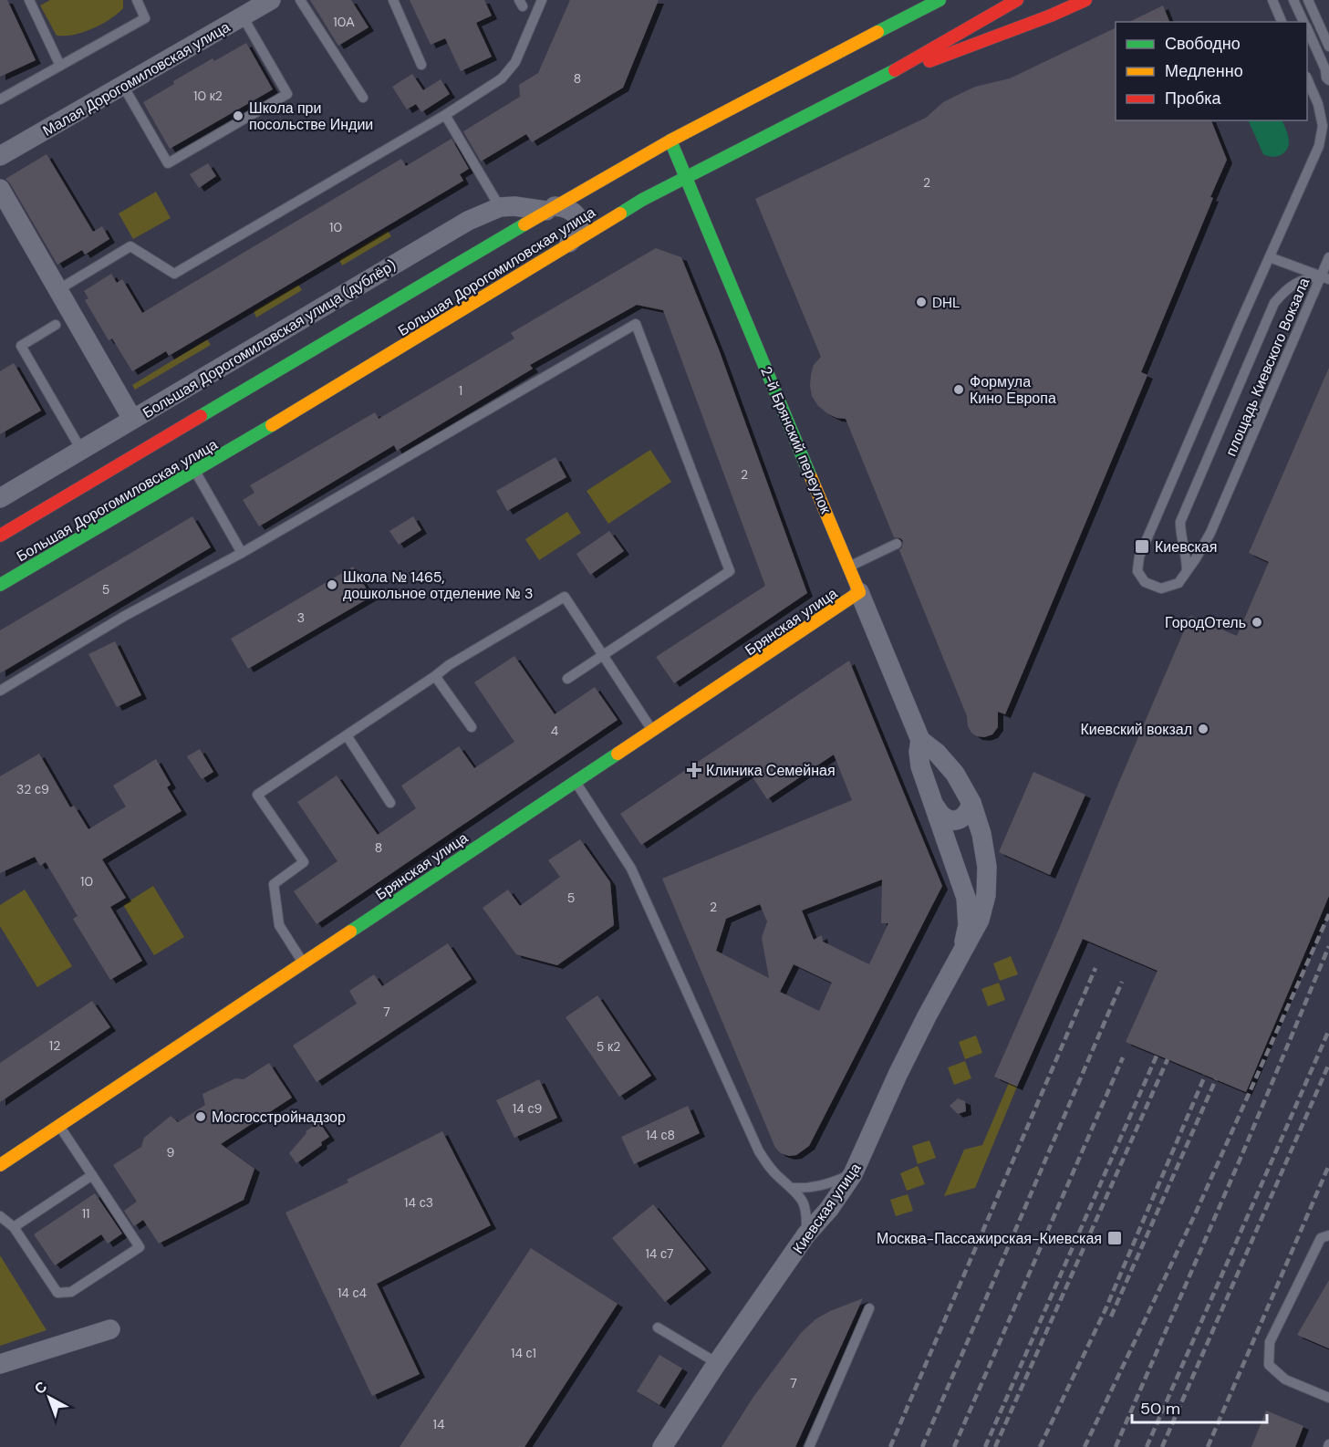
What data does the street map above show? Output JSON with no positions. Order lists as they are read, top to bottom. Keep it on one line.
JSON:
{"streets":{"main road":["Большая Дорогомиловская улица","2-й Брянский переулок","Брянская улица"],"street":["Малая Дорогомиловская улица","Большая Дорогомиловская улица (дублёр)","Киевская улица"],"lane":["площадь Киевского Вокзала"]},"crossings":[["Большая Дорогомиловская улица","Большая Дорогомиловская улица (дублёр)"],["Большая Дорогомиловская улица","2-й Брянский переулок"],["2-й Брянский переулок","Брянская улица"],["2-й Брянский переулок","Киевская улица"]],"places":{"other":["Школа при посольстве Индии","DHL","Формула Кино Европа","Школа № 1465, дошкольное отделение № 3","ГородОтель","Киевский вокзал","Мосгосстройнадзор"],"transit":["Киевская","Москва-Пассажирская-Киевская"],"health":["Клиника Семейная"]},"house_numbers":["10А","8","10 к2","2","10","1","2","5","3","4","32 с9","8","10","5","2","7","12","5 к2","14 с9","14 с8","9","14 с3","11","14 с7","14 с4","14 с1","7","14"],"legend":["Свободно","Медленно","Пробка"],"scale_bar":"50 m","north":"top left"}
